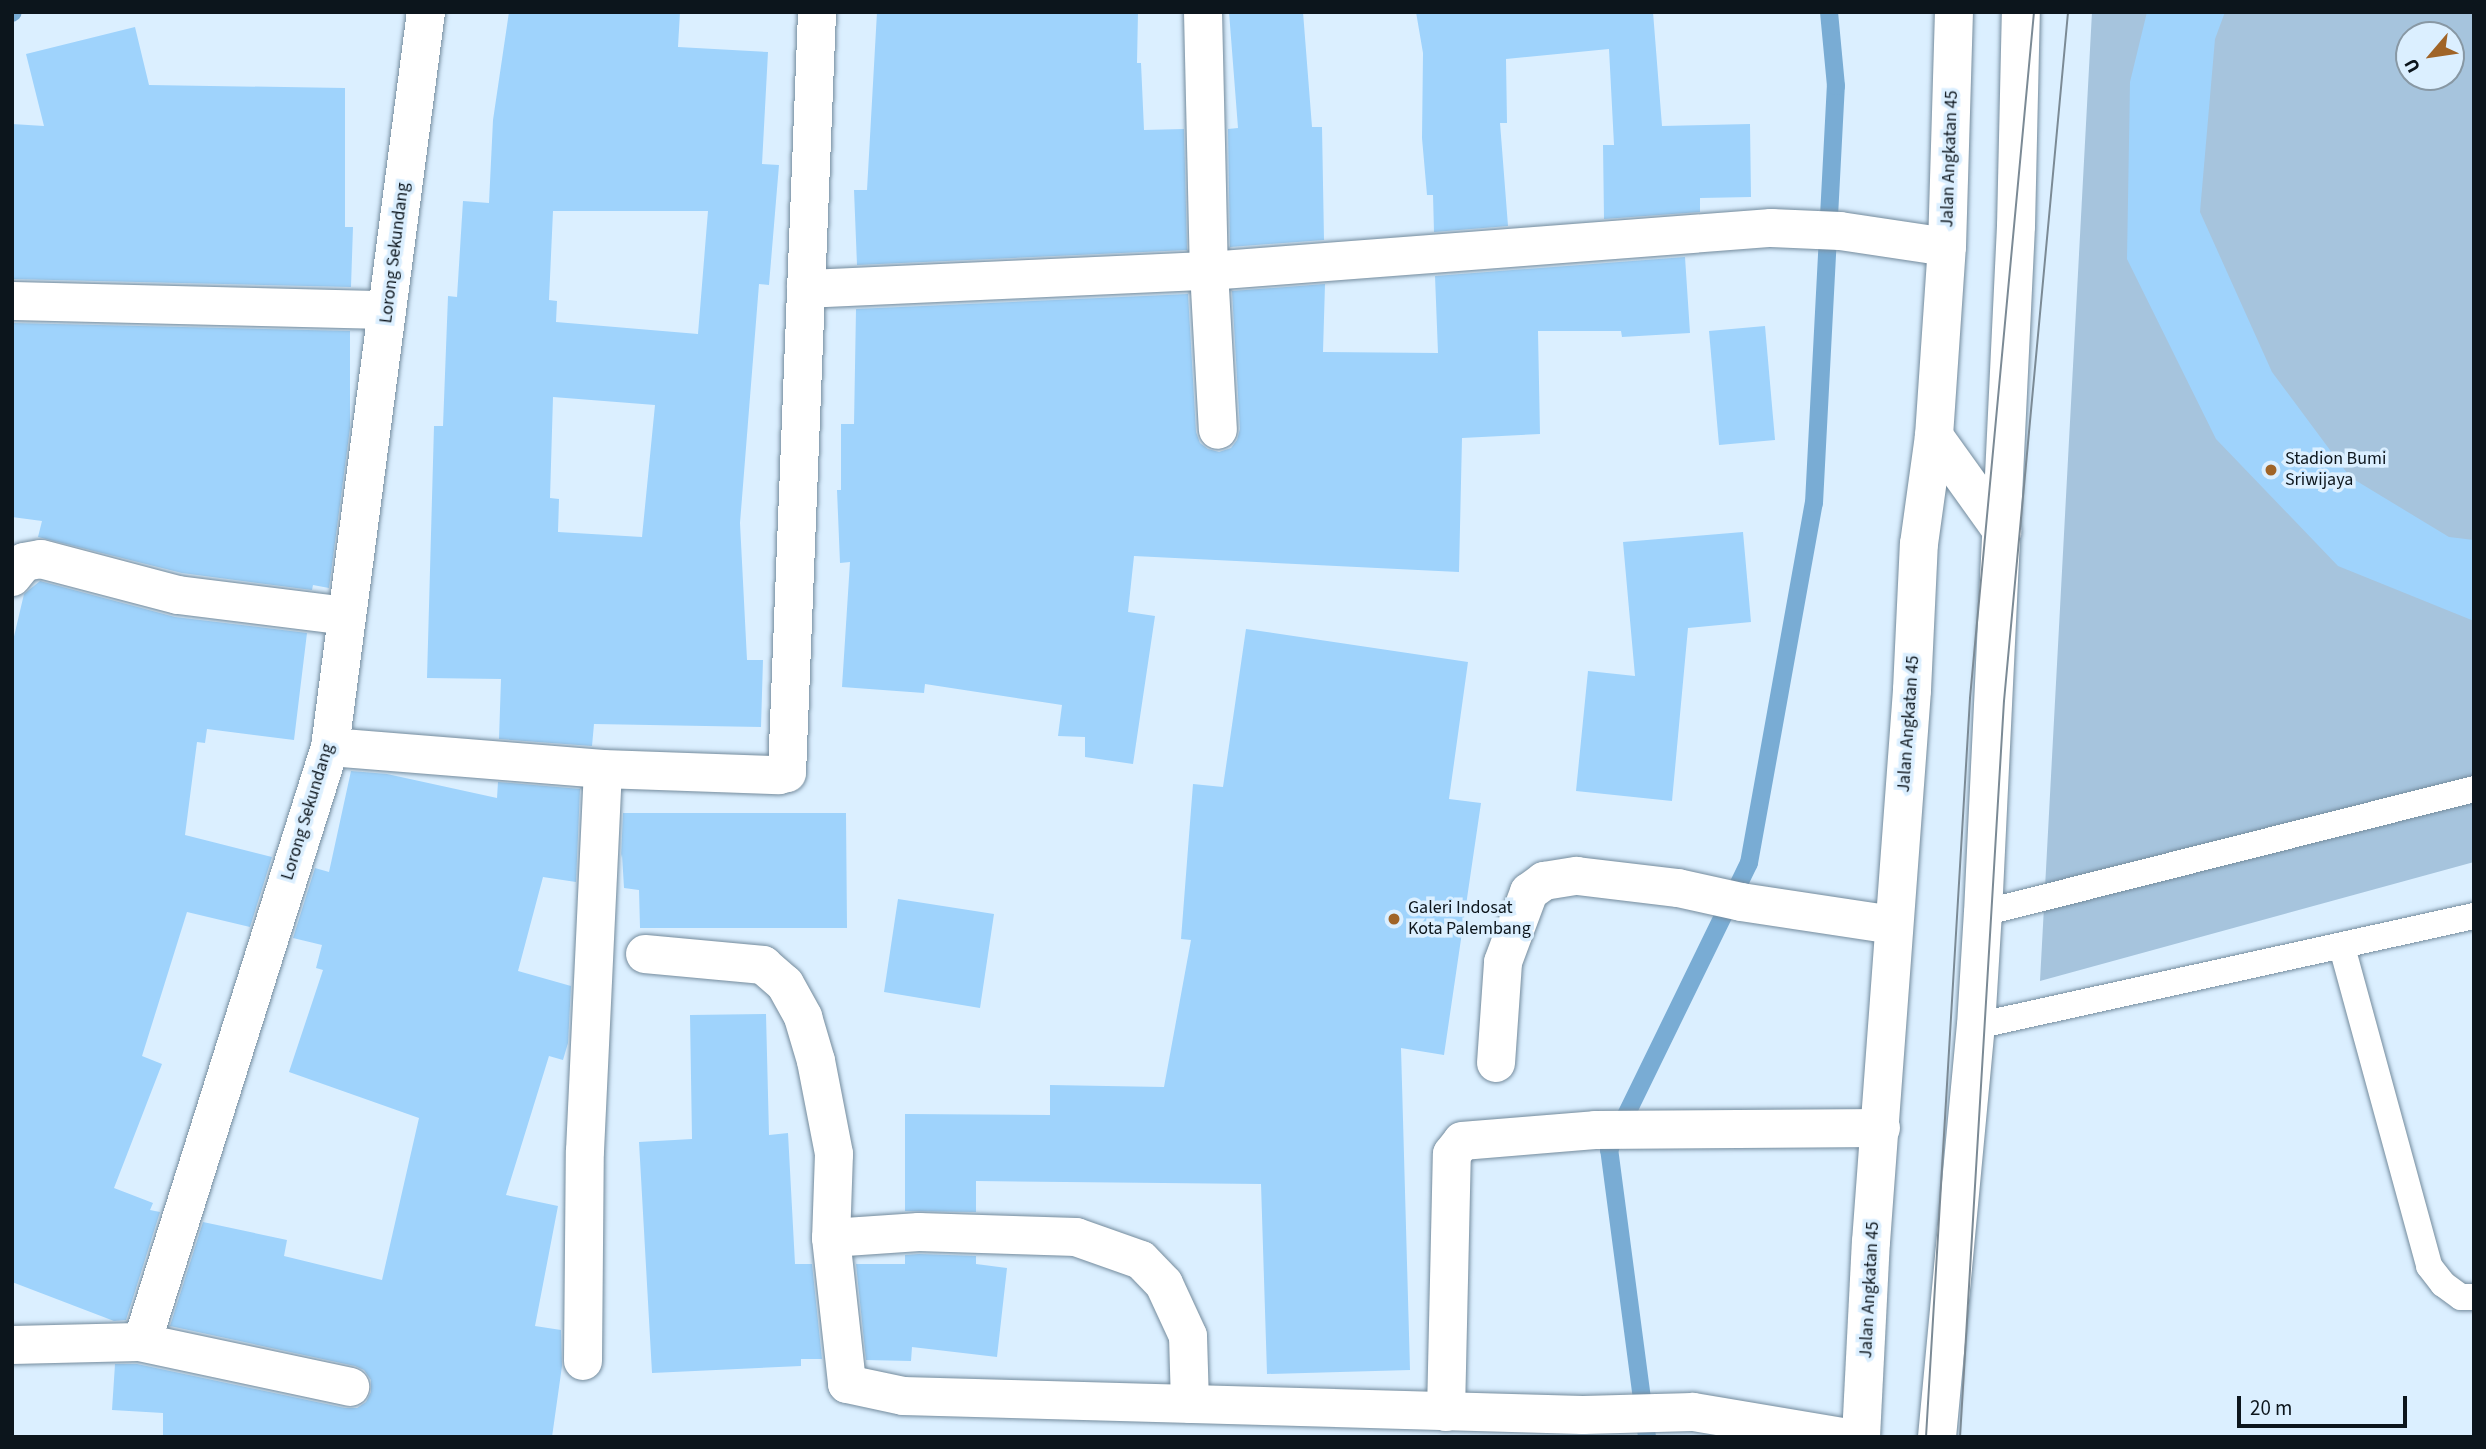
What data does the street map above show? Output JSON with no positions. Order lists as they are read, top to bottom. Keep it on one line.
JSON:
{"streets":{"street":["Jalan Angkatan 45","Lorong Sekundang"]},"places":["Stadion Bumi Sriwijaya","Galeri Indosat Kota Palembang"],"scale_bar":"20 m","north":"bottom left"}
